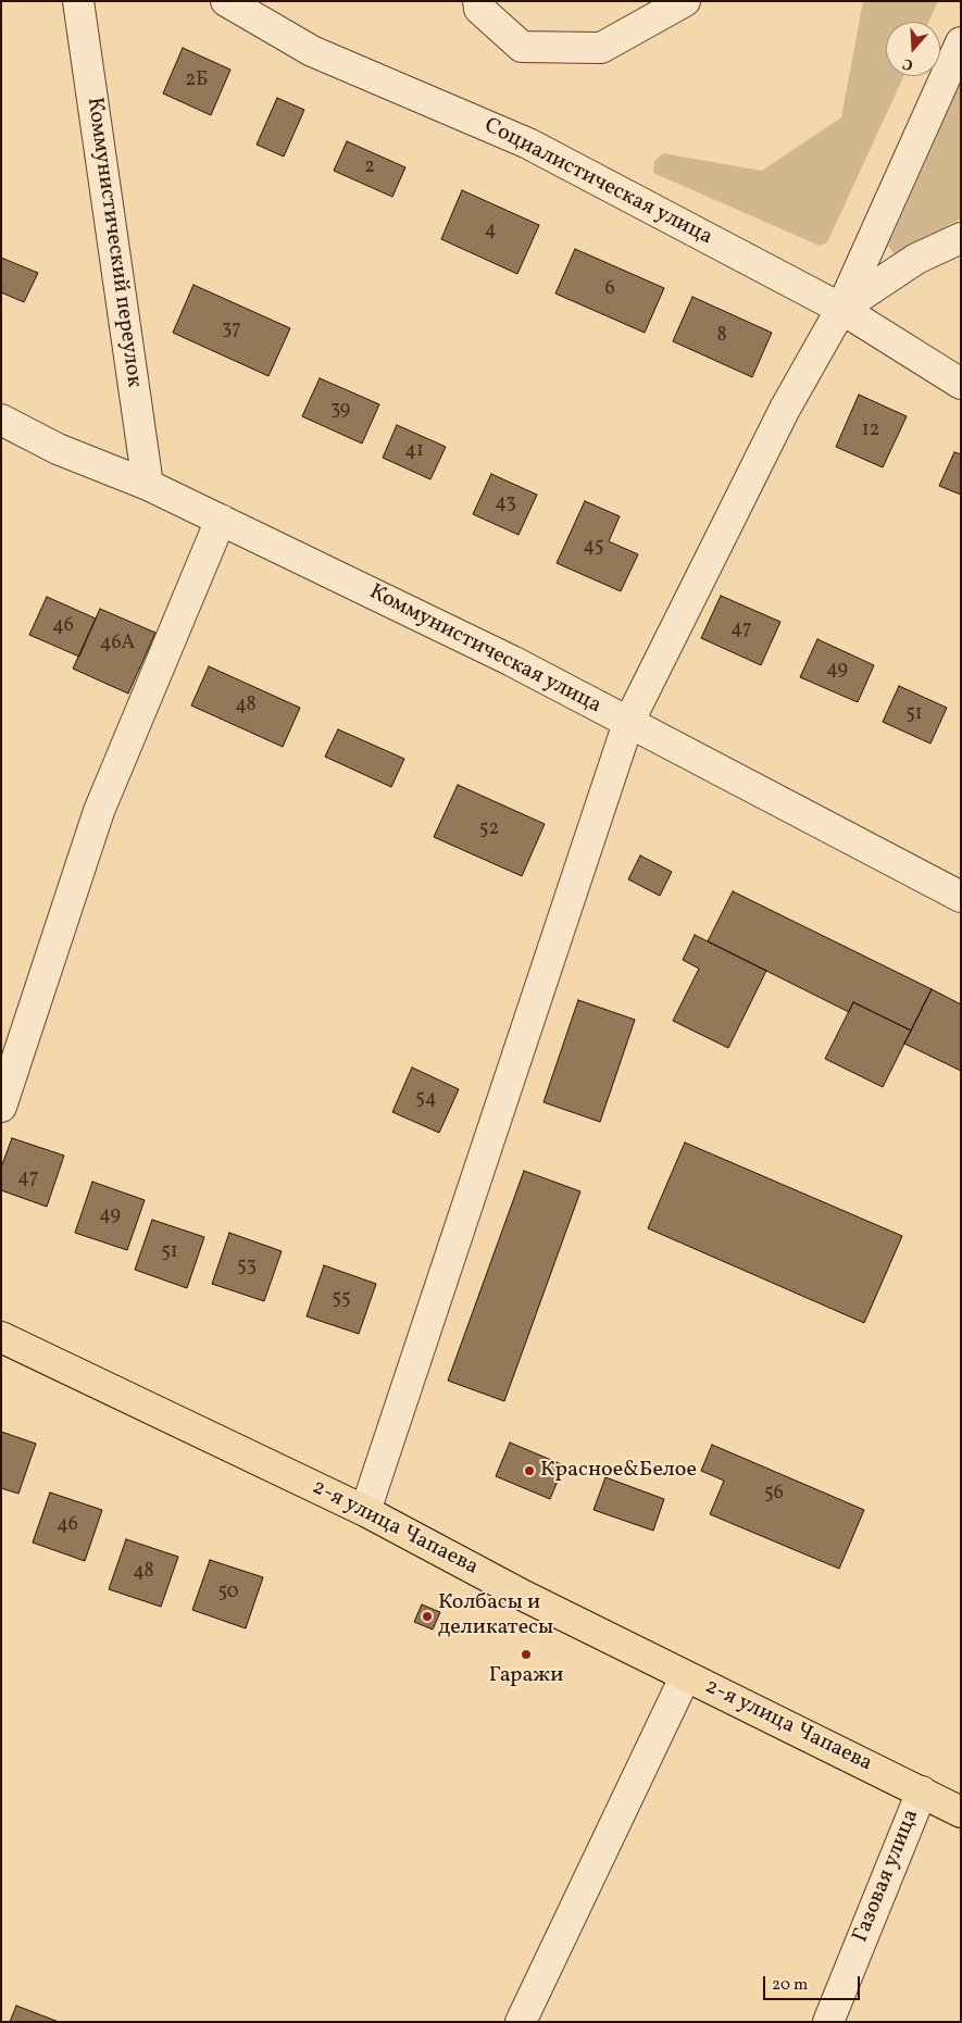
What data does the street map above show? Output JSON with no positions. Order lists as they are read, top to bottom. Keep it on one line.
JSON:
{"streets":{"main road":["2-я улица Чапаева"],"street":["Социалистическая улица","Коммунистический переулок","Коммунистическая улица","Газовая улица"]},"crossings":[["Коммунистический переулок","Коммунистическая улица"],["2-я улица Чапаева","Газовая улица"]],"places":["Красное&Белое","Колбасы и деликатесы","Гаражи"],"house_numbers":["2Б","2","4","6","37","8","39","12","41","43","45","46","47","46А","49","48","51","52","54","47","49","51","53","55","56","46","48","50"],"scale_bar":"20 m","north":"bottom"}
